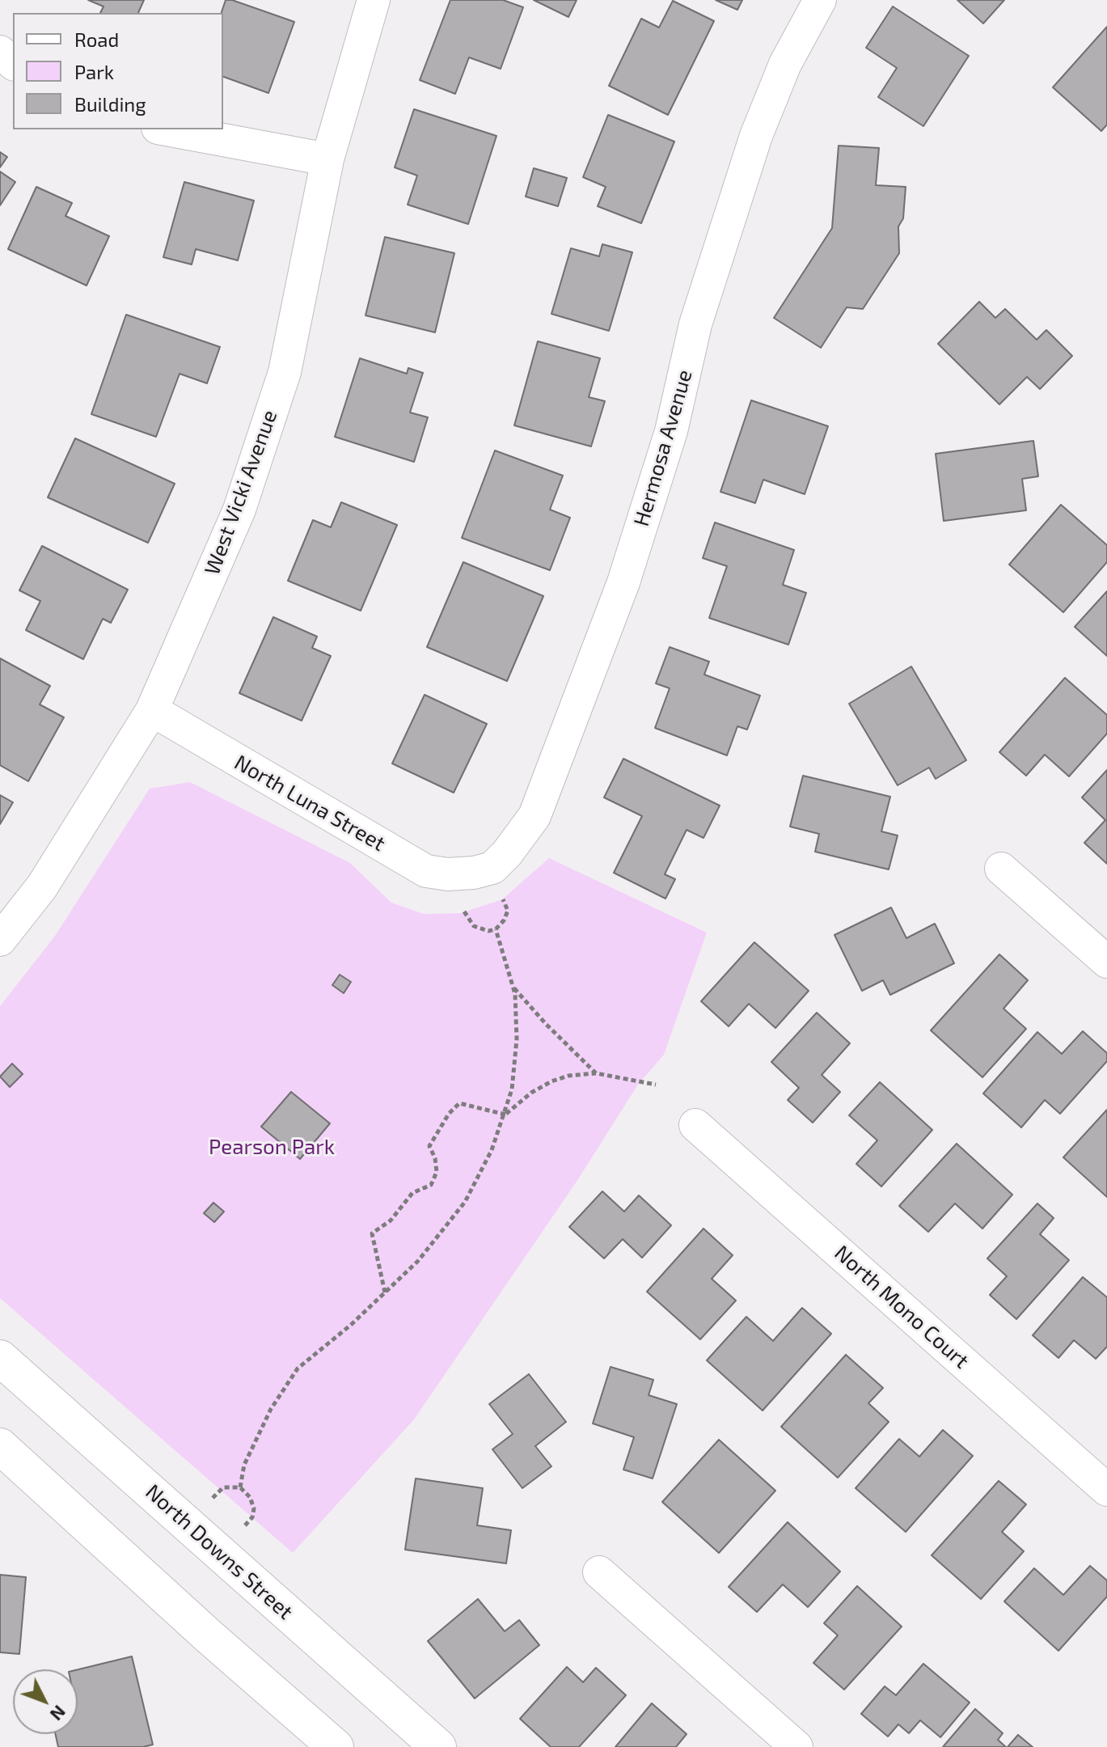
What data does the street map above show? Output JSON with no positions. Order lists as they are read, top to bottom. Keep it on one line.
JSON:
{"streets":{"street":["Hermosa Avenue","West Vicki Avenue","North Luna Street","North Mono Court","North Downs Street"]},"crossings":[["Hermosa Avenue","North Luna Street"],["West Vicki Avenue","North Luna Street"]],"parks":["Pearson Park"],"legend":["Road","Park","Building"],"north":"bottom right"}
